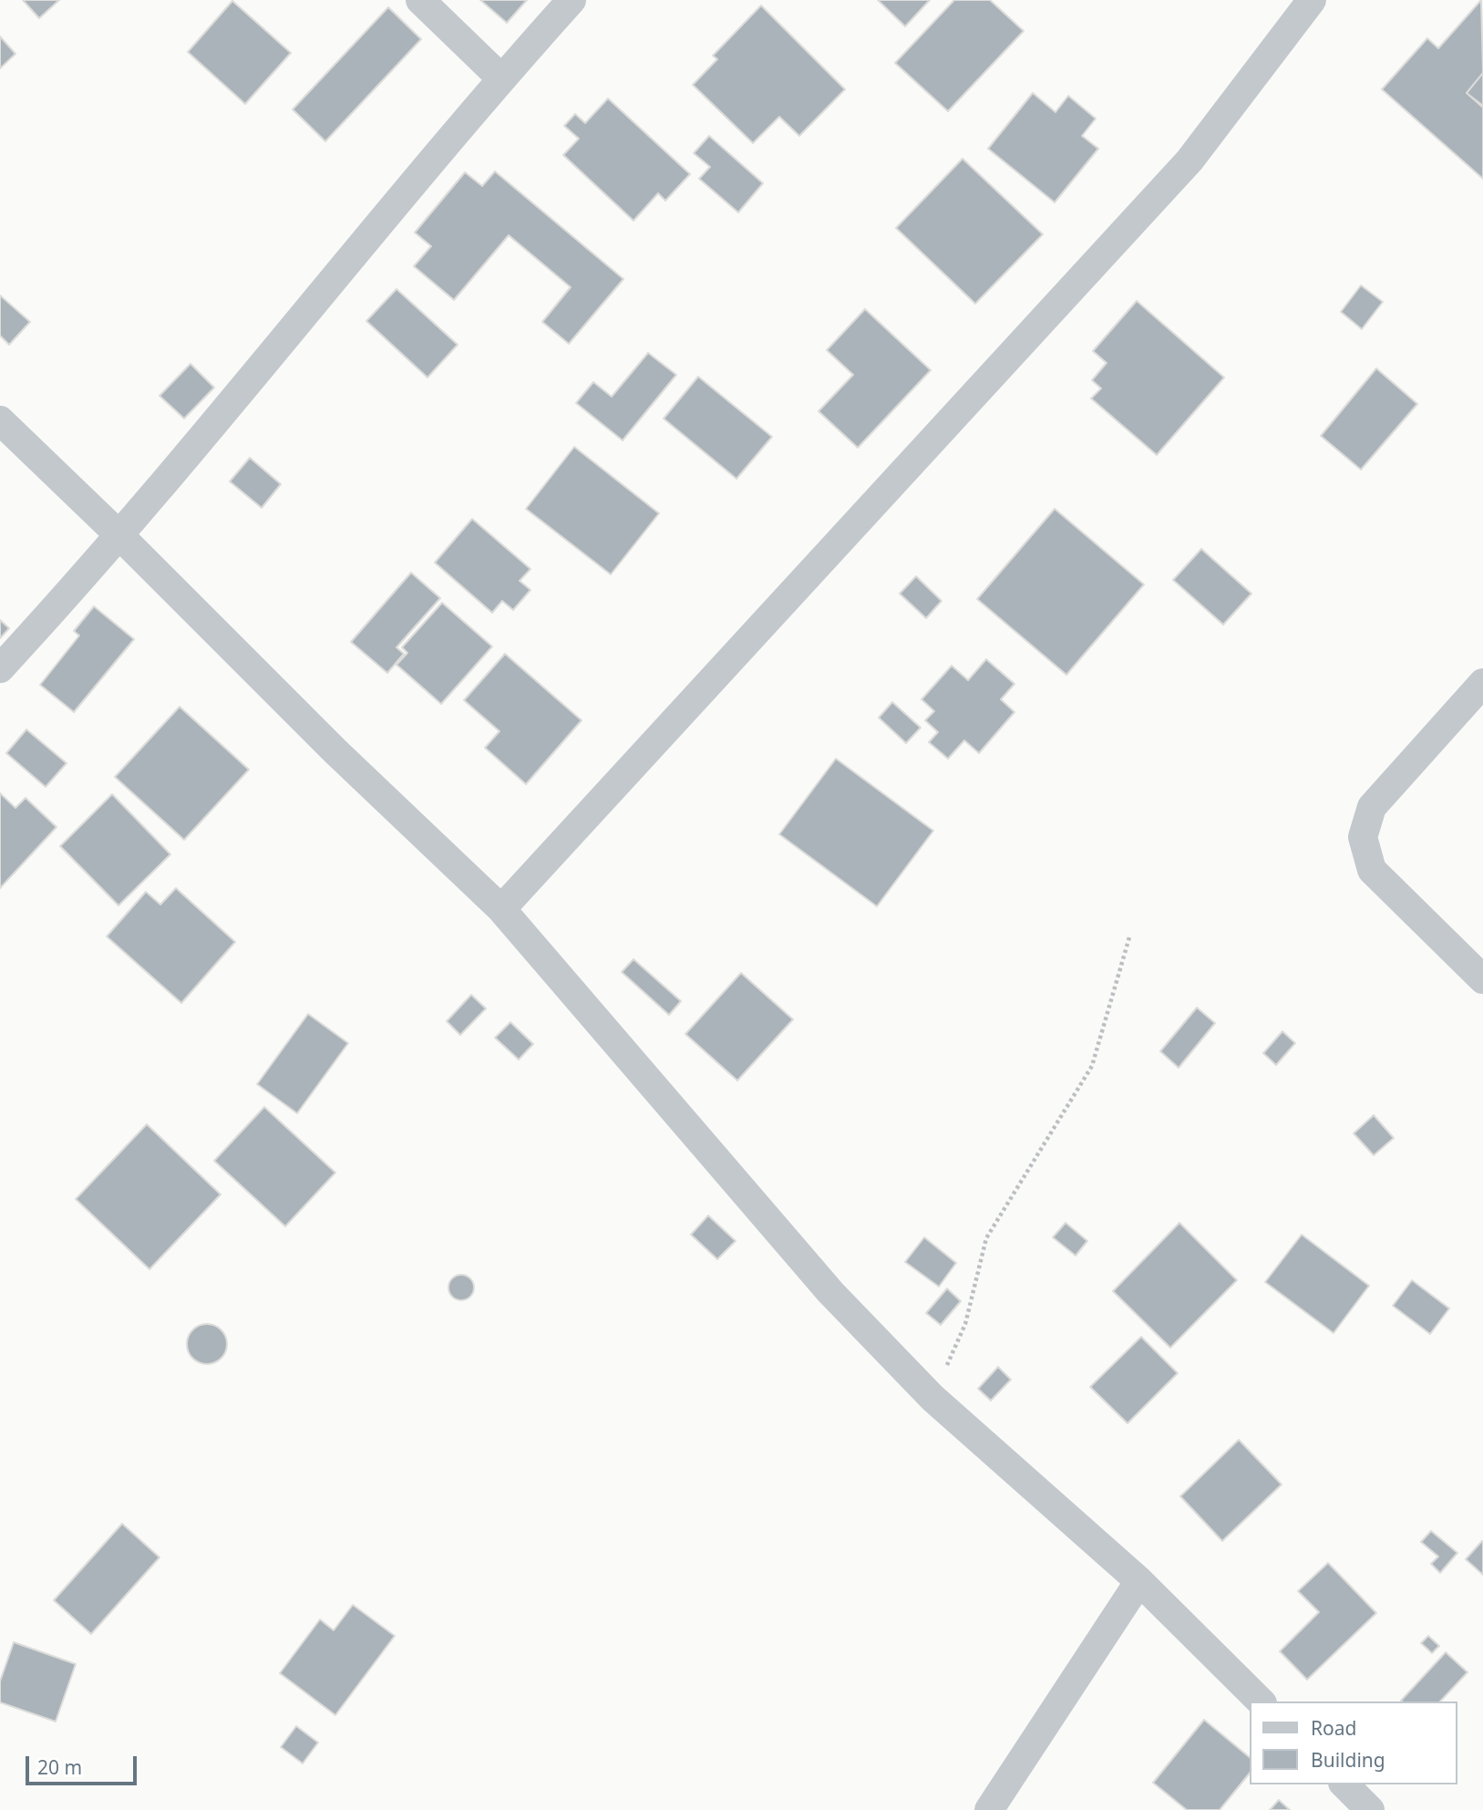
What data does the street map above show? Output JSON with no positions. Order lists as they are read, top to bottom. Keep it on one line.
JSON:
{"legend":["Road","Building"],"scale_bar":"20 m"}
